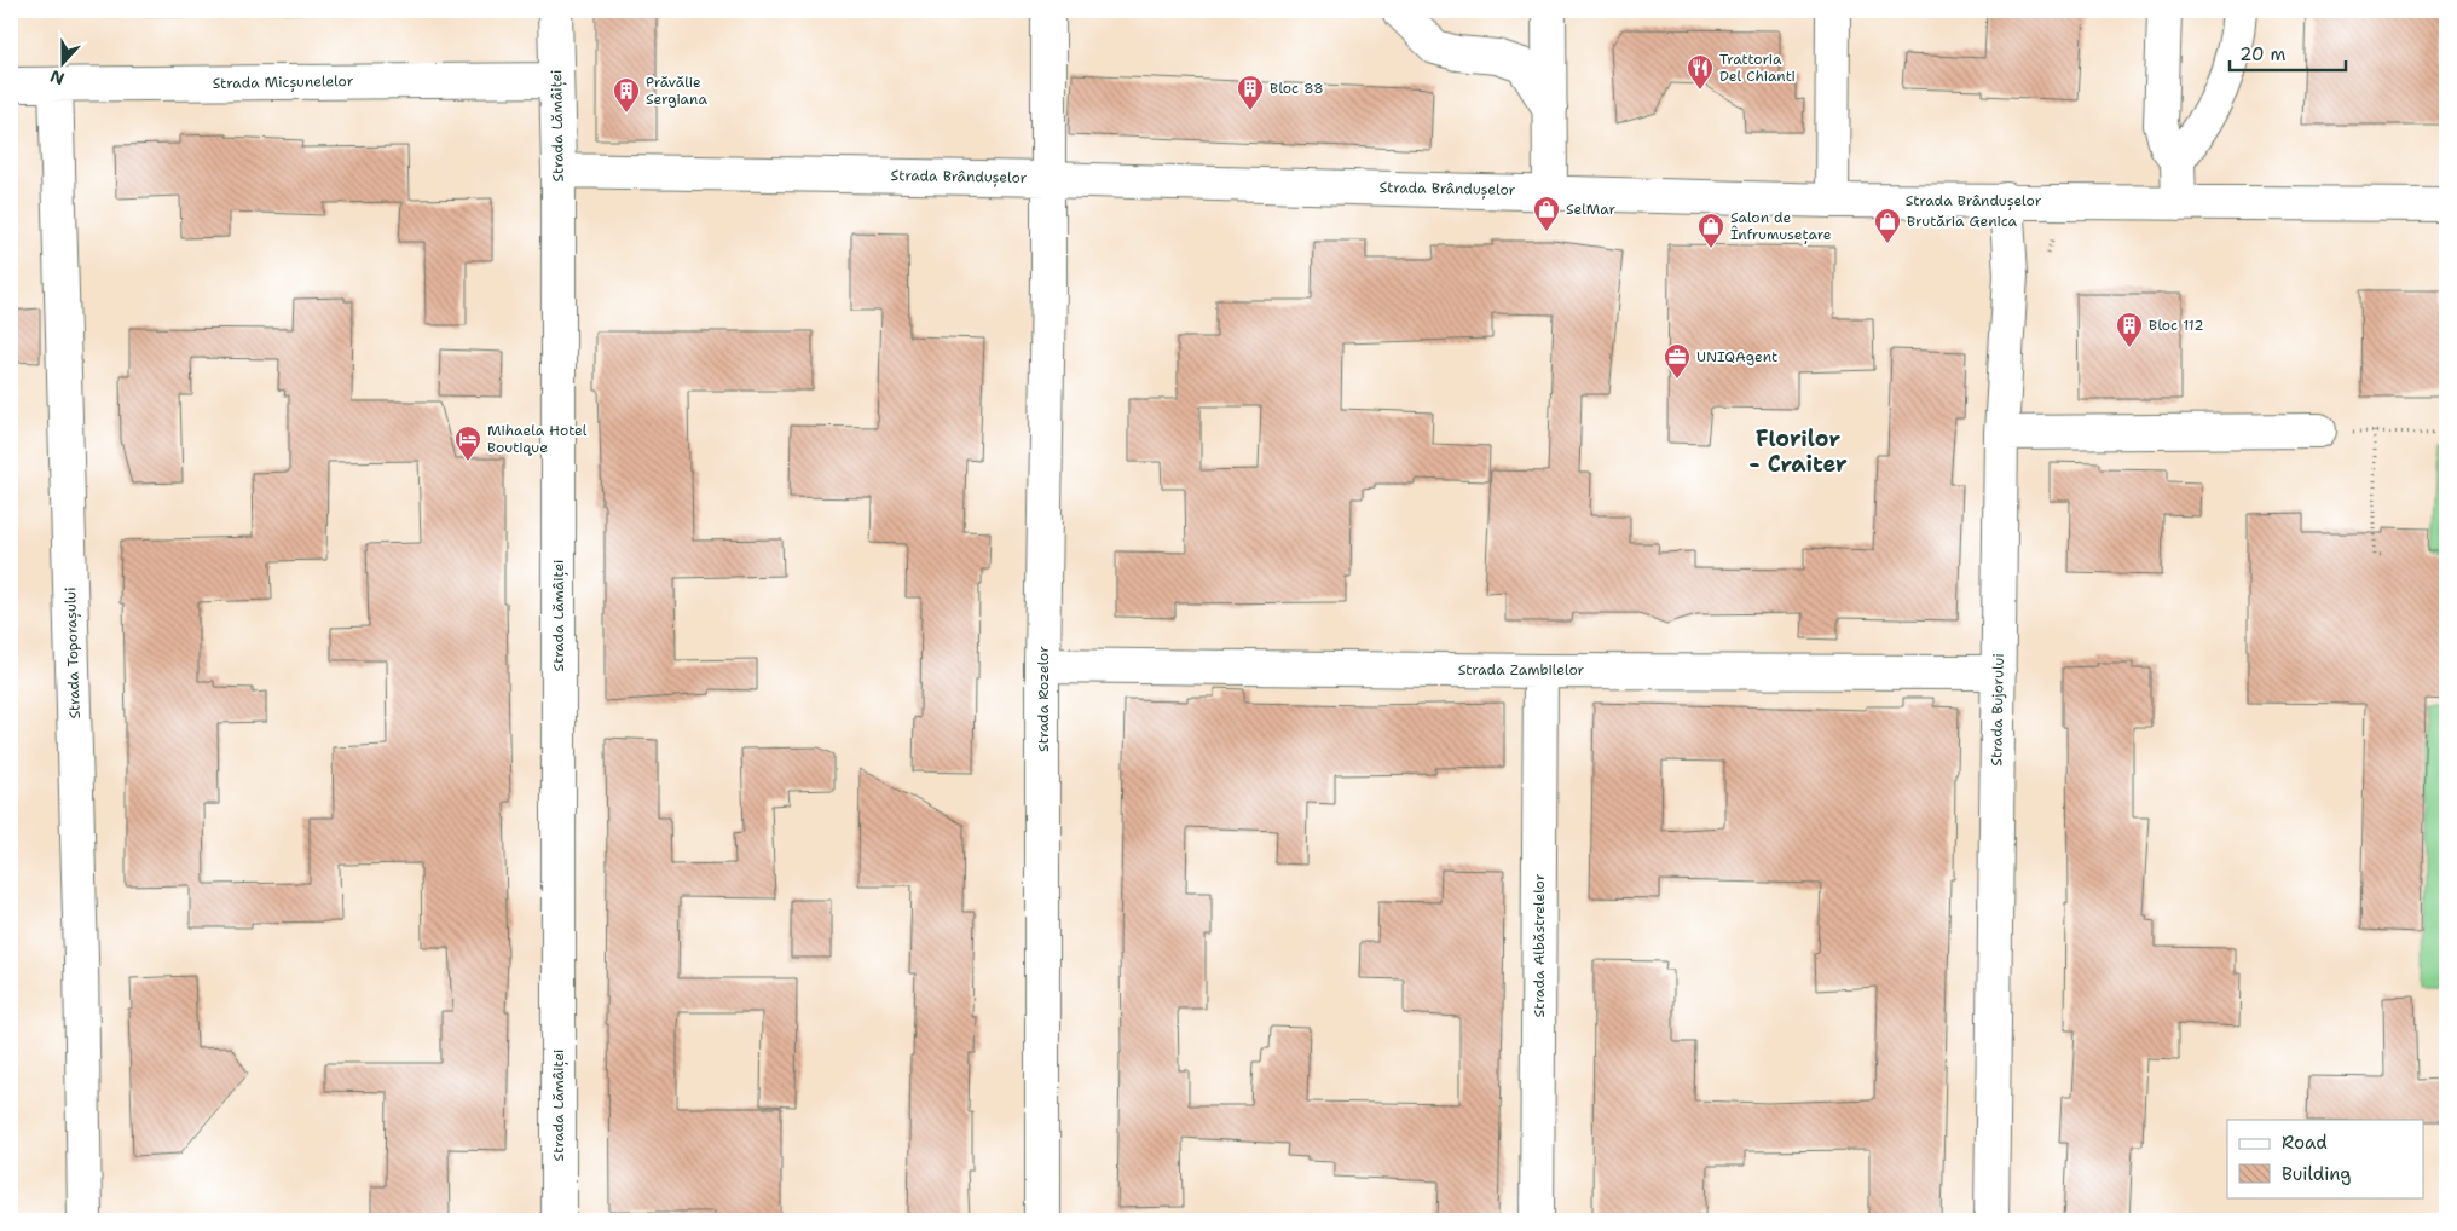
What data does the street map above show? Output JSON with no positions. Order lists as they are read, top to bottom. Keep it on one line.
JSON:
{"streets":{"street":["Strada Micșunelelor","Strada Lămâiței","Strada Brândușelor","Strada Toporașului","Strada Zambilelor","Strada Rozelor","Strada Bujorului","Strada Albăstrelelor"]},"crossings":[["Strada Micșunelelor","Strada Lămâiței"],["Strada Micșunelelor","Strada Toporașului"],["Strada Lămâiței","Strada Brândușelor"],["Strada Brândușelor","Strada Rozelor"],["Strada Brândușelor","Strada Bujorului"],["Strada Zambilelor","Strada Rozelor"],["Strada Zambilelor","Strada Bujorului"],["Strada Zambilelor","Strada Albăstrelelor"]],"districts":["Florilor - Craiter"],"places":{"restaurant":["Trattoria Del Chianti"],"building":["Bloc 88","Prăvălie Sergiana","Bloc 112"],"shop":["SelMar","Brutăria Genica","Salon de Înfrumusețare"],"office":["UNIQAgent"],"hotel":["Mihaela Hotel Boutique"]},"legend":["Road","Building"],"scale_bar":"20 m","north":"bottom"}
